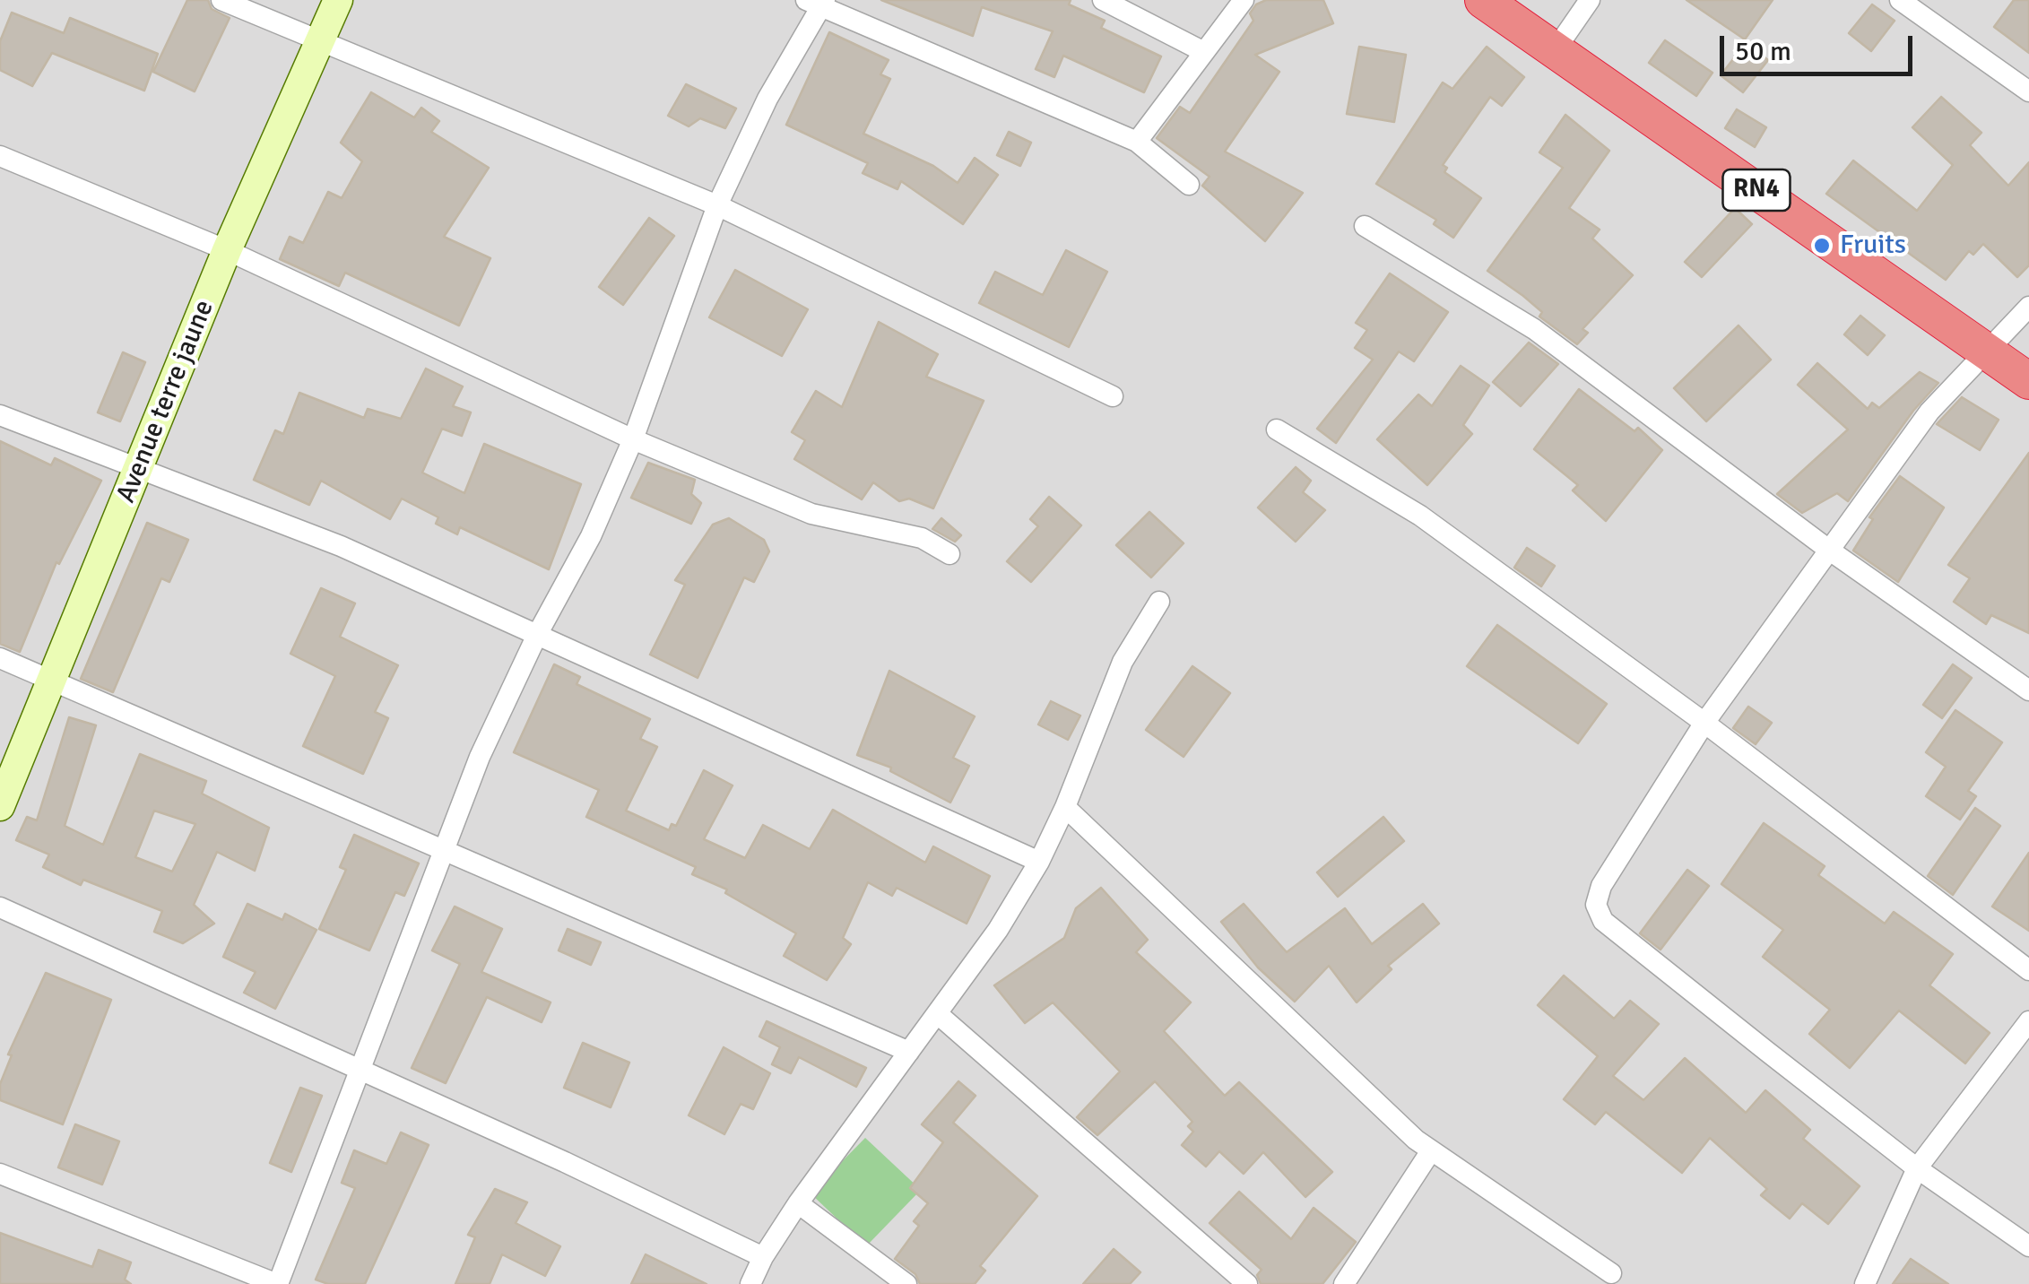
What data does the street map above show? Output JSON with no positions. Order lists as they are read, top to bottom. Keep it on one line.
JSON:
{"streets":{"highway":["RN4"],"street":["Avenue terre jaune"]},"places":["Fruits"],"scale_bar":"50 m"}
